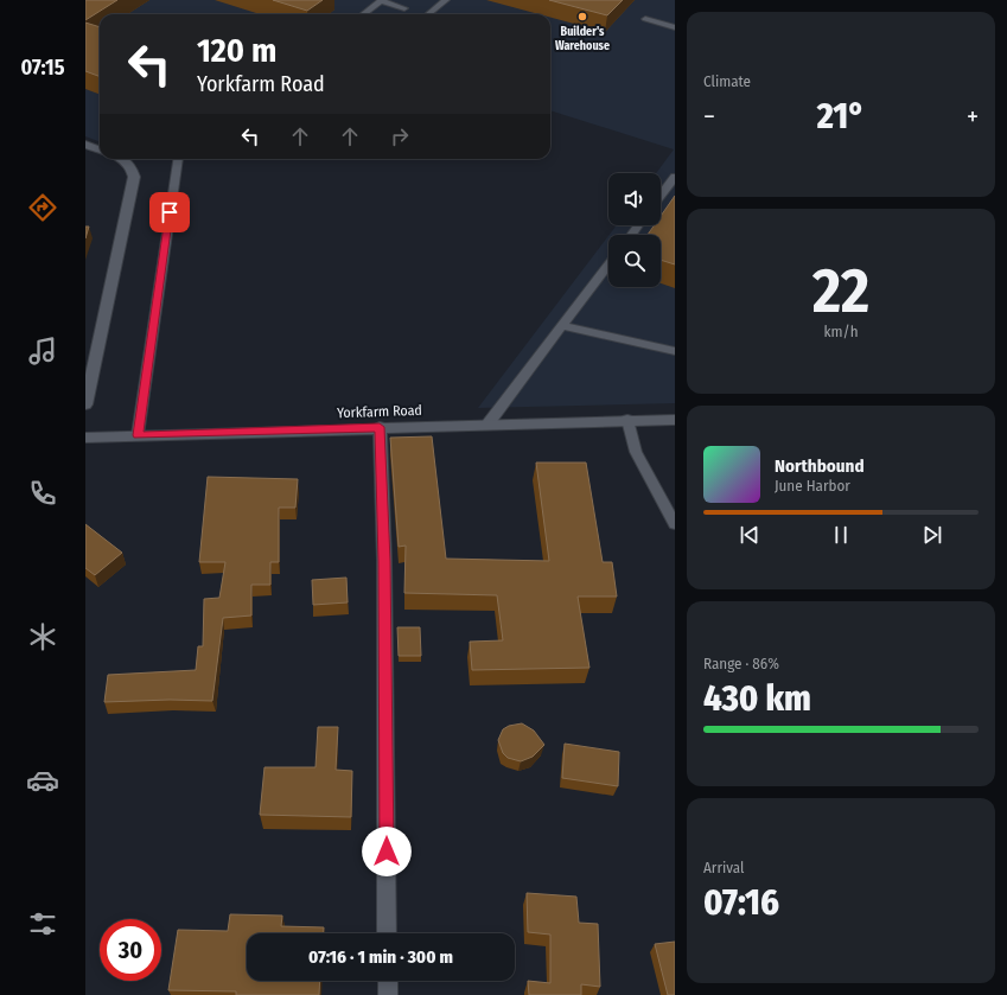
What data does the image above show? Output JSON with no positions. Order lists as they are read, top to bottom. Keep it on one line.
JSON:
{"streets":{"street":["Yorkfarm Road"]},"places":["Builder's Warehouse"],"page":{"tabs":"07:15","tile":["Climate",["22","km/h"],["Range · 86%","430 km"],["Arrival","07:16"]],"turn":["120 m","Yorkfarm Road"],"heat":["−","21°","+"],"song":["Northbound","June Harbor"],"limit":"30","trip":"07:16 · 1 min · 300 m"}}
